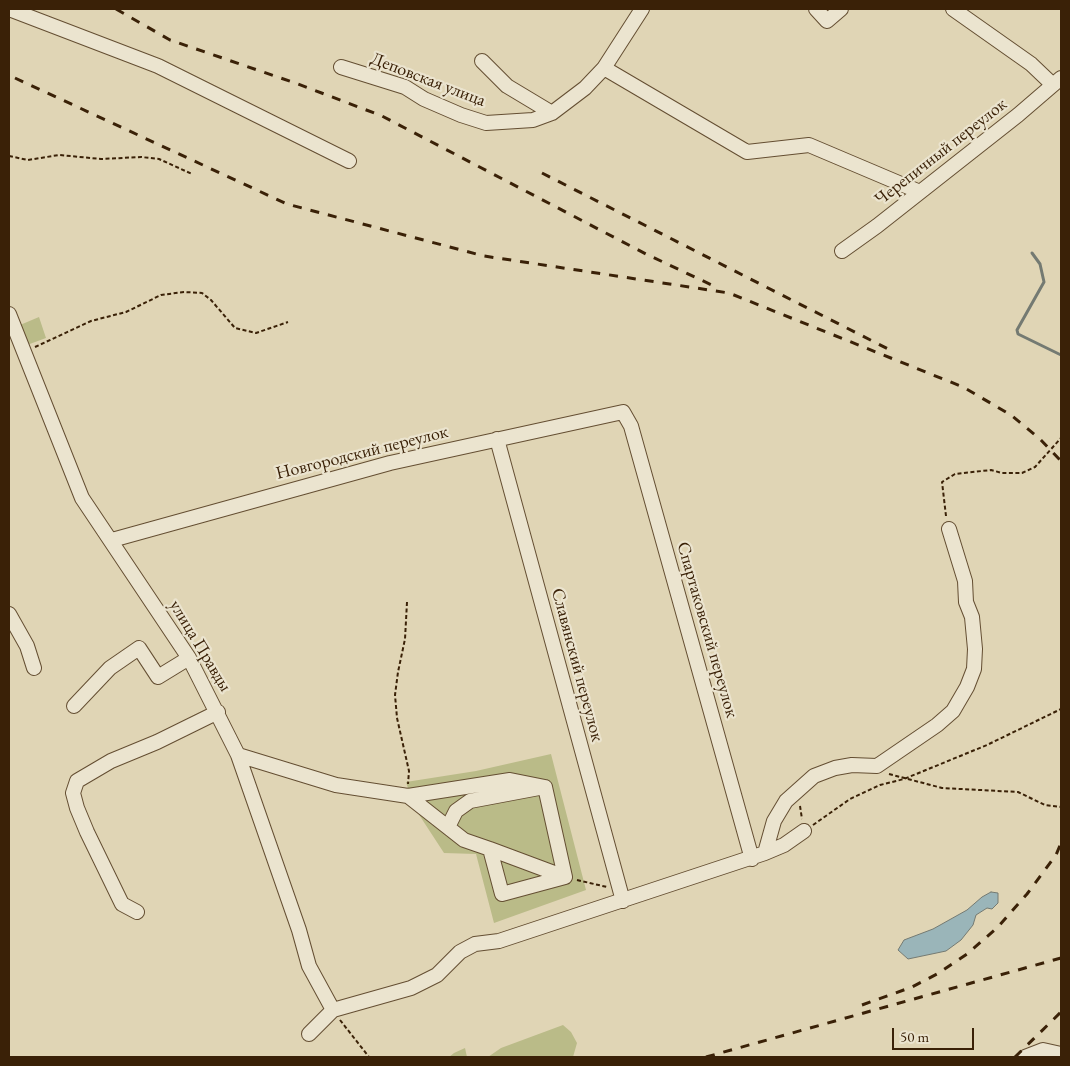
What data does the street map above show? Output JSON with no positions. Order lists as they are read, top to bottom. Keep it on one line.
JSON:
{"streets":{"street":["Деповская улица","Черепичный переулок","Новгородский переулок","Спартаковский переулок","улица Правды","Славянский переулок"]},"crossings":[["Новгородский переулок","Спартаковский переулок"],["Новгородский переулок","улица Правды"],["Новгородский переулок","Славянский переулок"]],"scale_bar":"50 m"}
